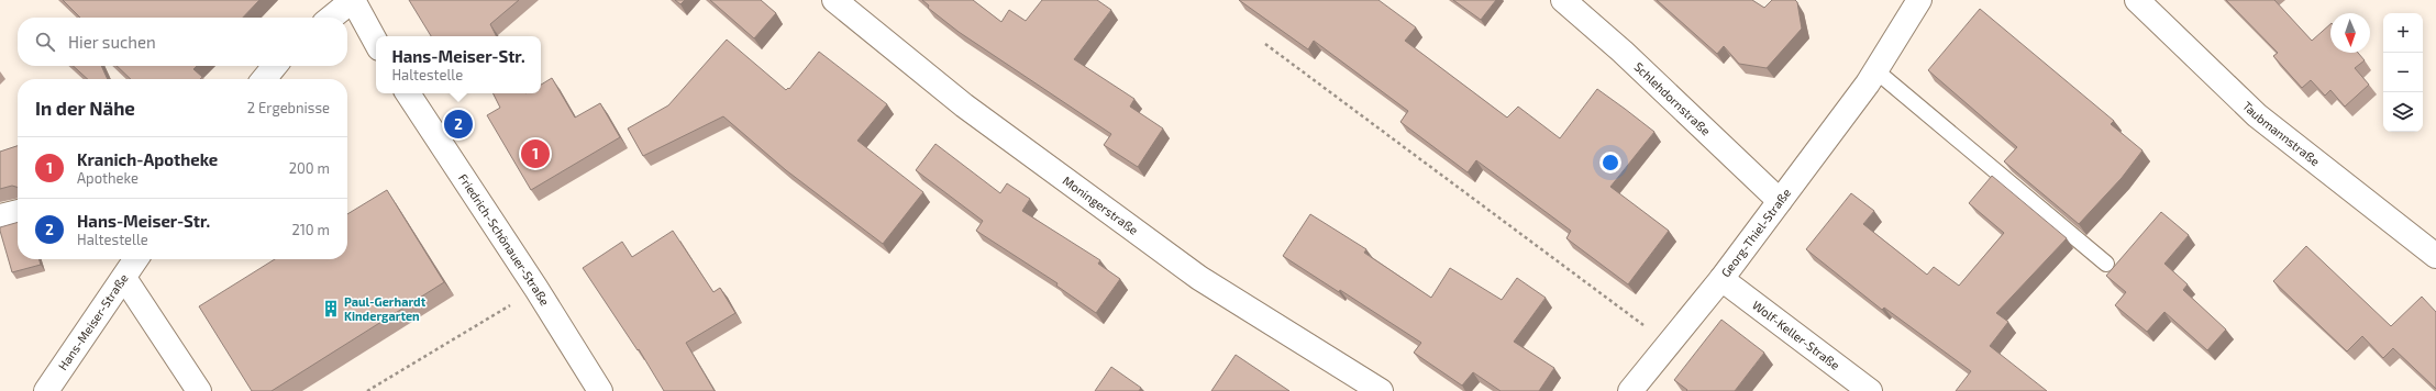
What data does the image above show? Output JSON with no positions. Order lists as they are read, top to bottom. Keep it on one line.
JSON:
{"streets":{"street":["Schlehdornstraße","Taubmannstraße","Moningerstraße","Georg-Thiel-Straße","Friedrich-Schönauer-Straße","Hans-Meiser-Straße","Wolf-Keller-Straße"]},"crossings":[["Schlehdornstraße","Georg-Thiel-Straße"],["Georg-Thiel-Straße","Wolf-Keller-Straße"]],"places":{"building":["Paul-Gerhardt Kindergarten"]},"north":"bottom","page":{"map_buttons":["+","−"],"search":"Hier suchen","popup":["Hans-Meiser-Str.","Haltestelle"],"heading":["In der Nähe","2 Ergebnisse"],"pins":["2","1"],"list":[{"mark":"1","name":"Kranich-Apotheke","note":"Apotheke","value":"200 m"},{"mark":"2","name":"Hans-Meiser-Str.","note":"Haltestelle","value":"210 m"}]}}
